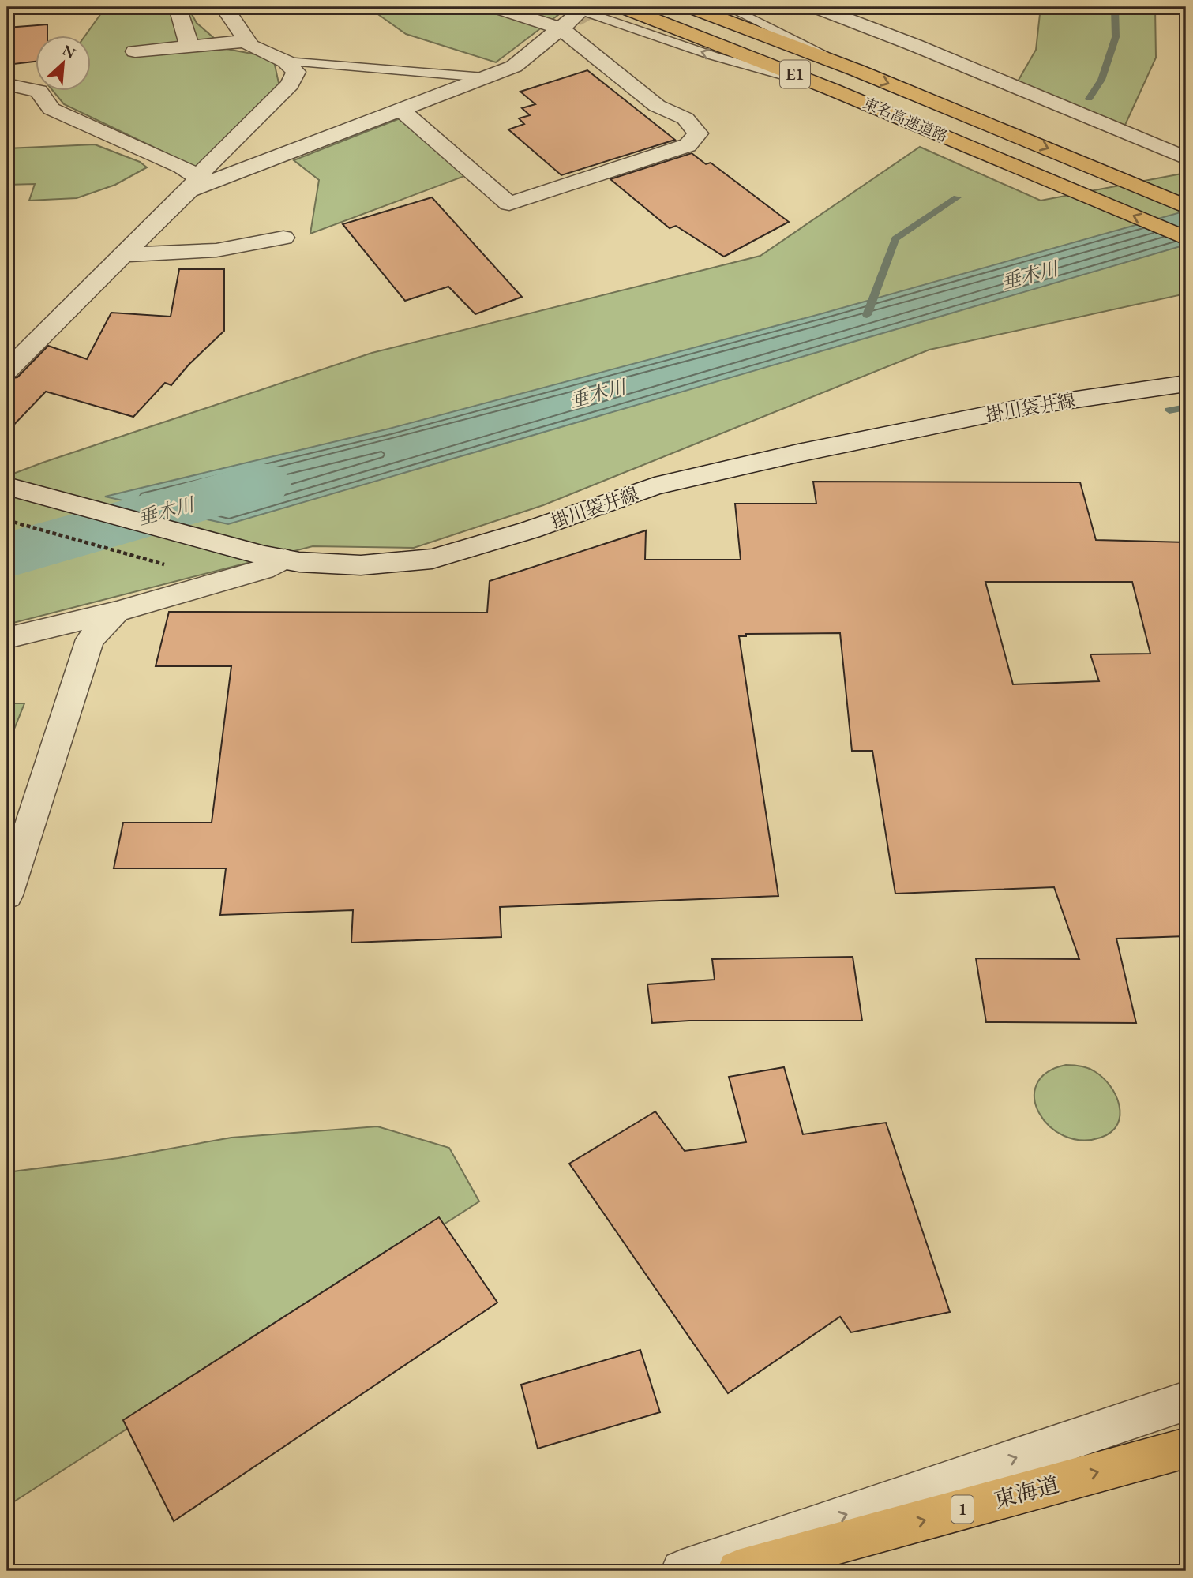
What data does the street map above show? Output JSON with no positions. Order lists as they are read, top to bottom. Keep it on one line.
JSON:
{"streets":{"highway":["E1","東名高速道路","東海道","1"],"street":["掛川袋井線"]},"one_way":["東海道"],"water":["垂木川"],"north":"top right"}
